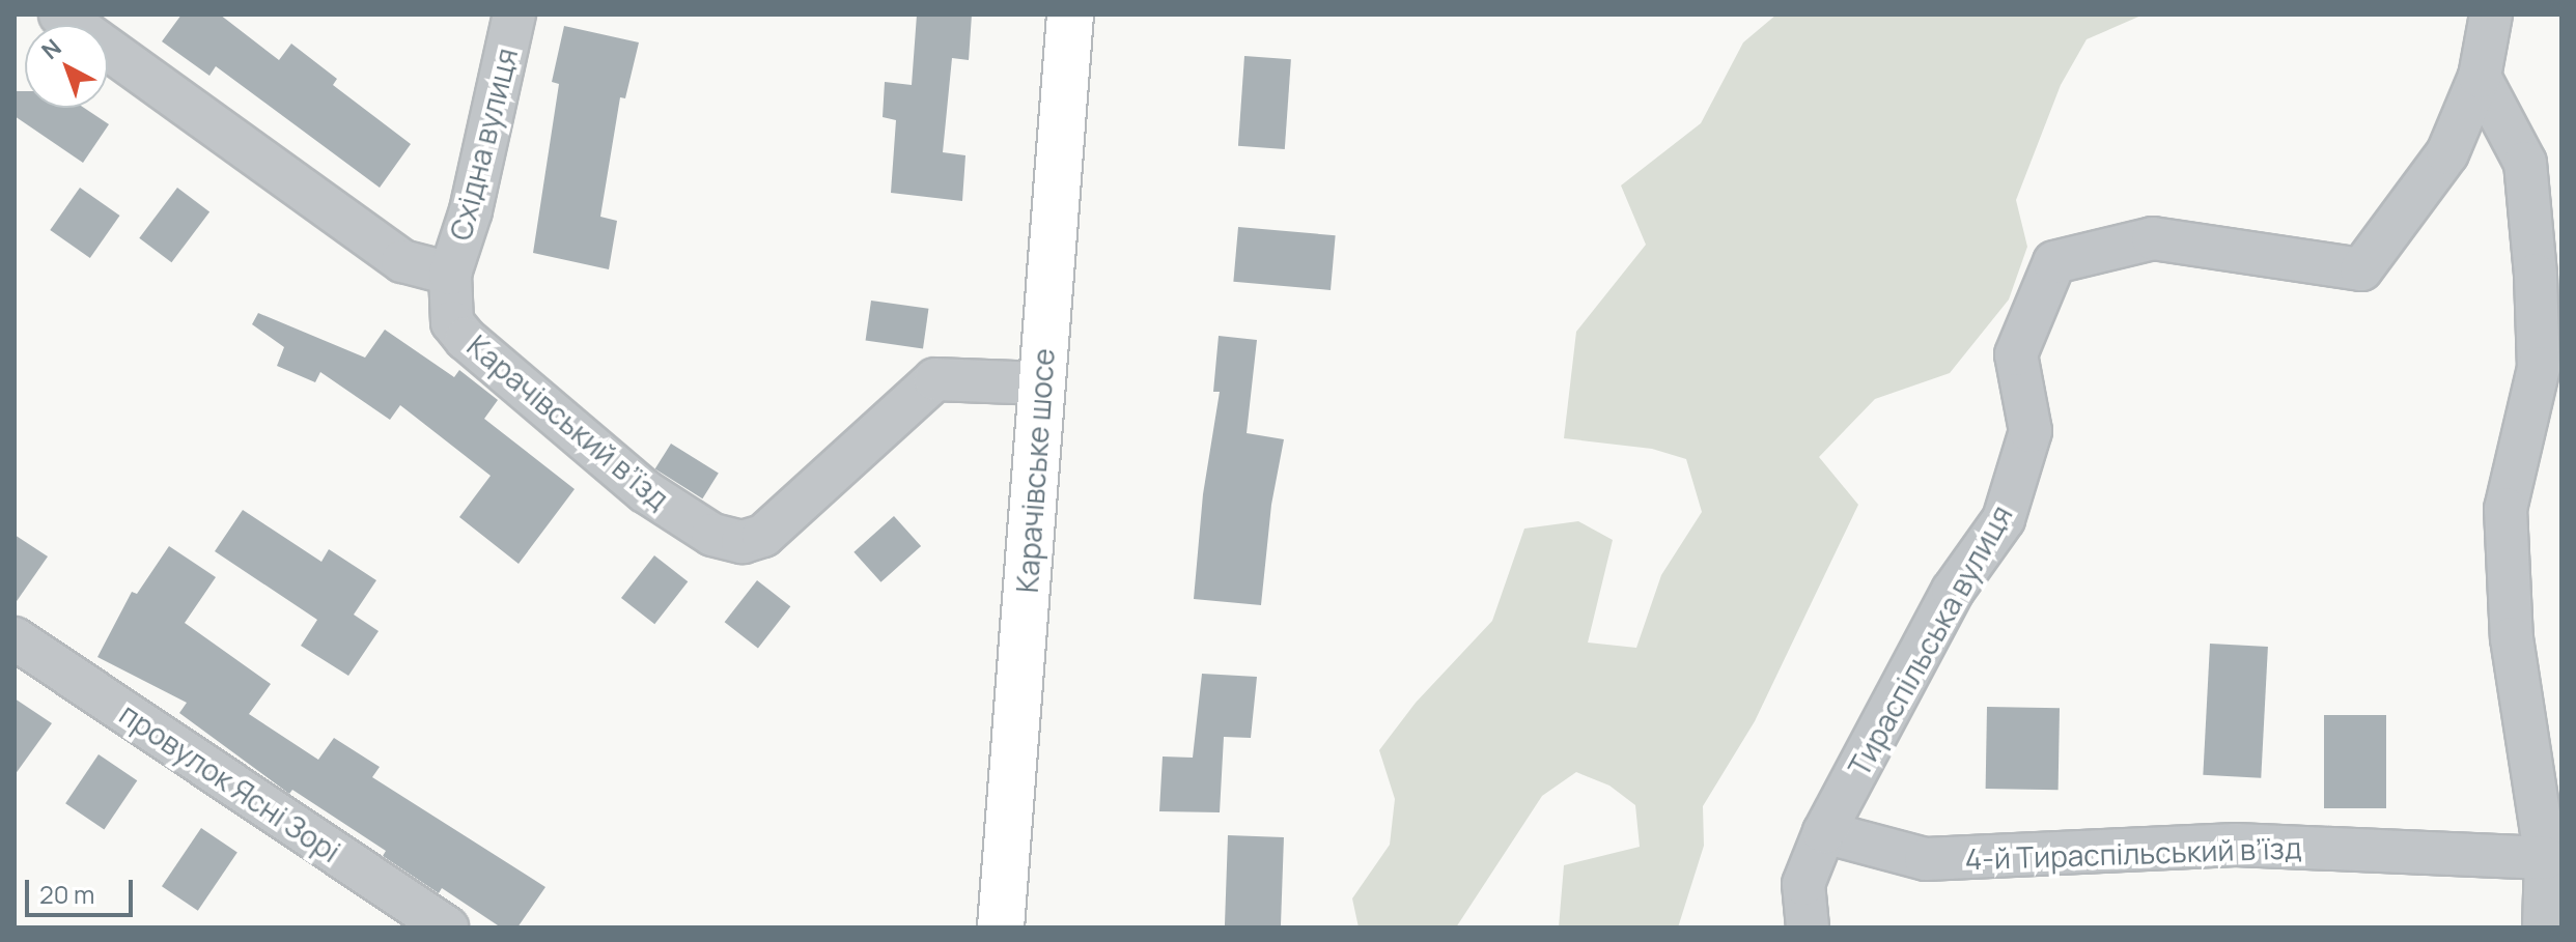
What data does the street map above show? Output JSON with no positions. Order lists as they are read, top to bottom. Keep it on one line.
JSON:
{"streets":{"main road":["Карачівське шосе"],"street":["Східна вулиця","Карачівський в’їзд","Тираспільська вулиця","провулок Ясні Зорі","4-й Тираспільський в’їзд"]},"crossings":[["Східна вулиця","Карачівський в’їзд"],["Карачівський в’їзд","Карачівське шосе"],["Тираспільська вулиця","4-й Тираспільський в’їзд"]],"scale_bar":"20 m","north":"top left"}
